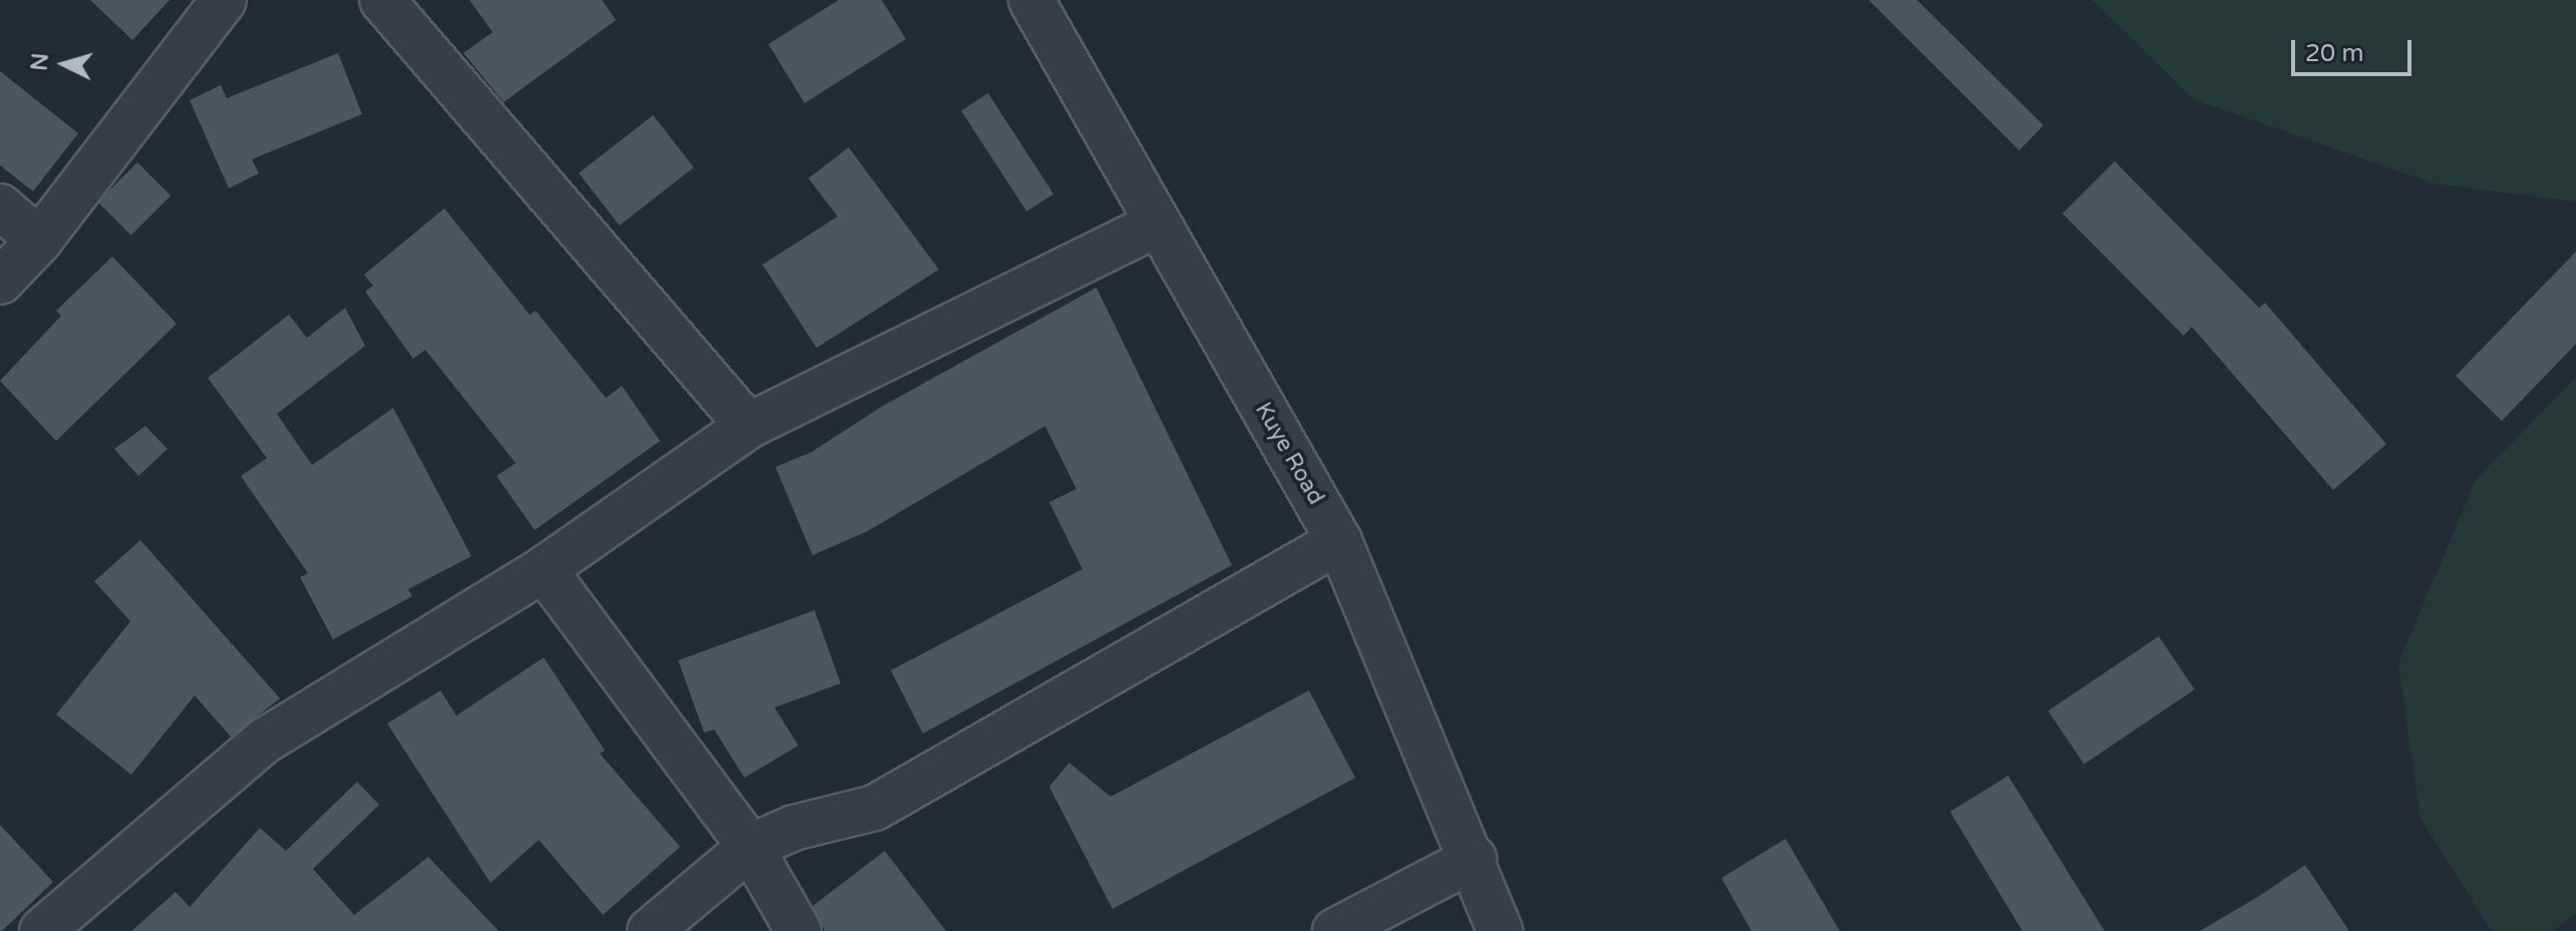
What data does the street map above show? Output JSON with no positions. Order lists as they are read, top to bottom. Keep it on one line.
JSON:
{"streets":{"street":["Kuye Road"]},"scale_bar":"20 m","north":"left"}
